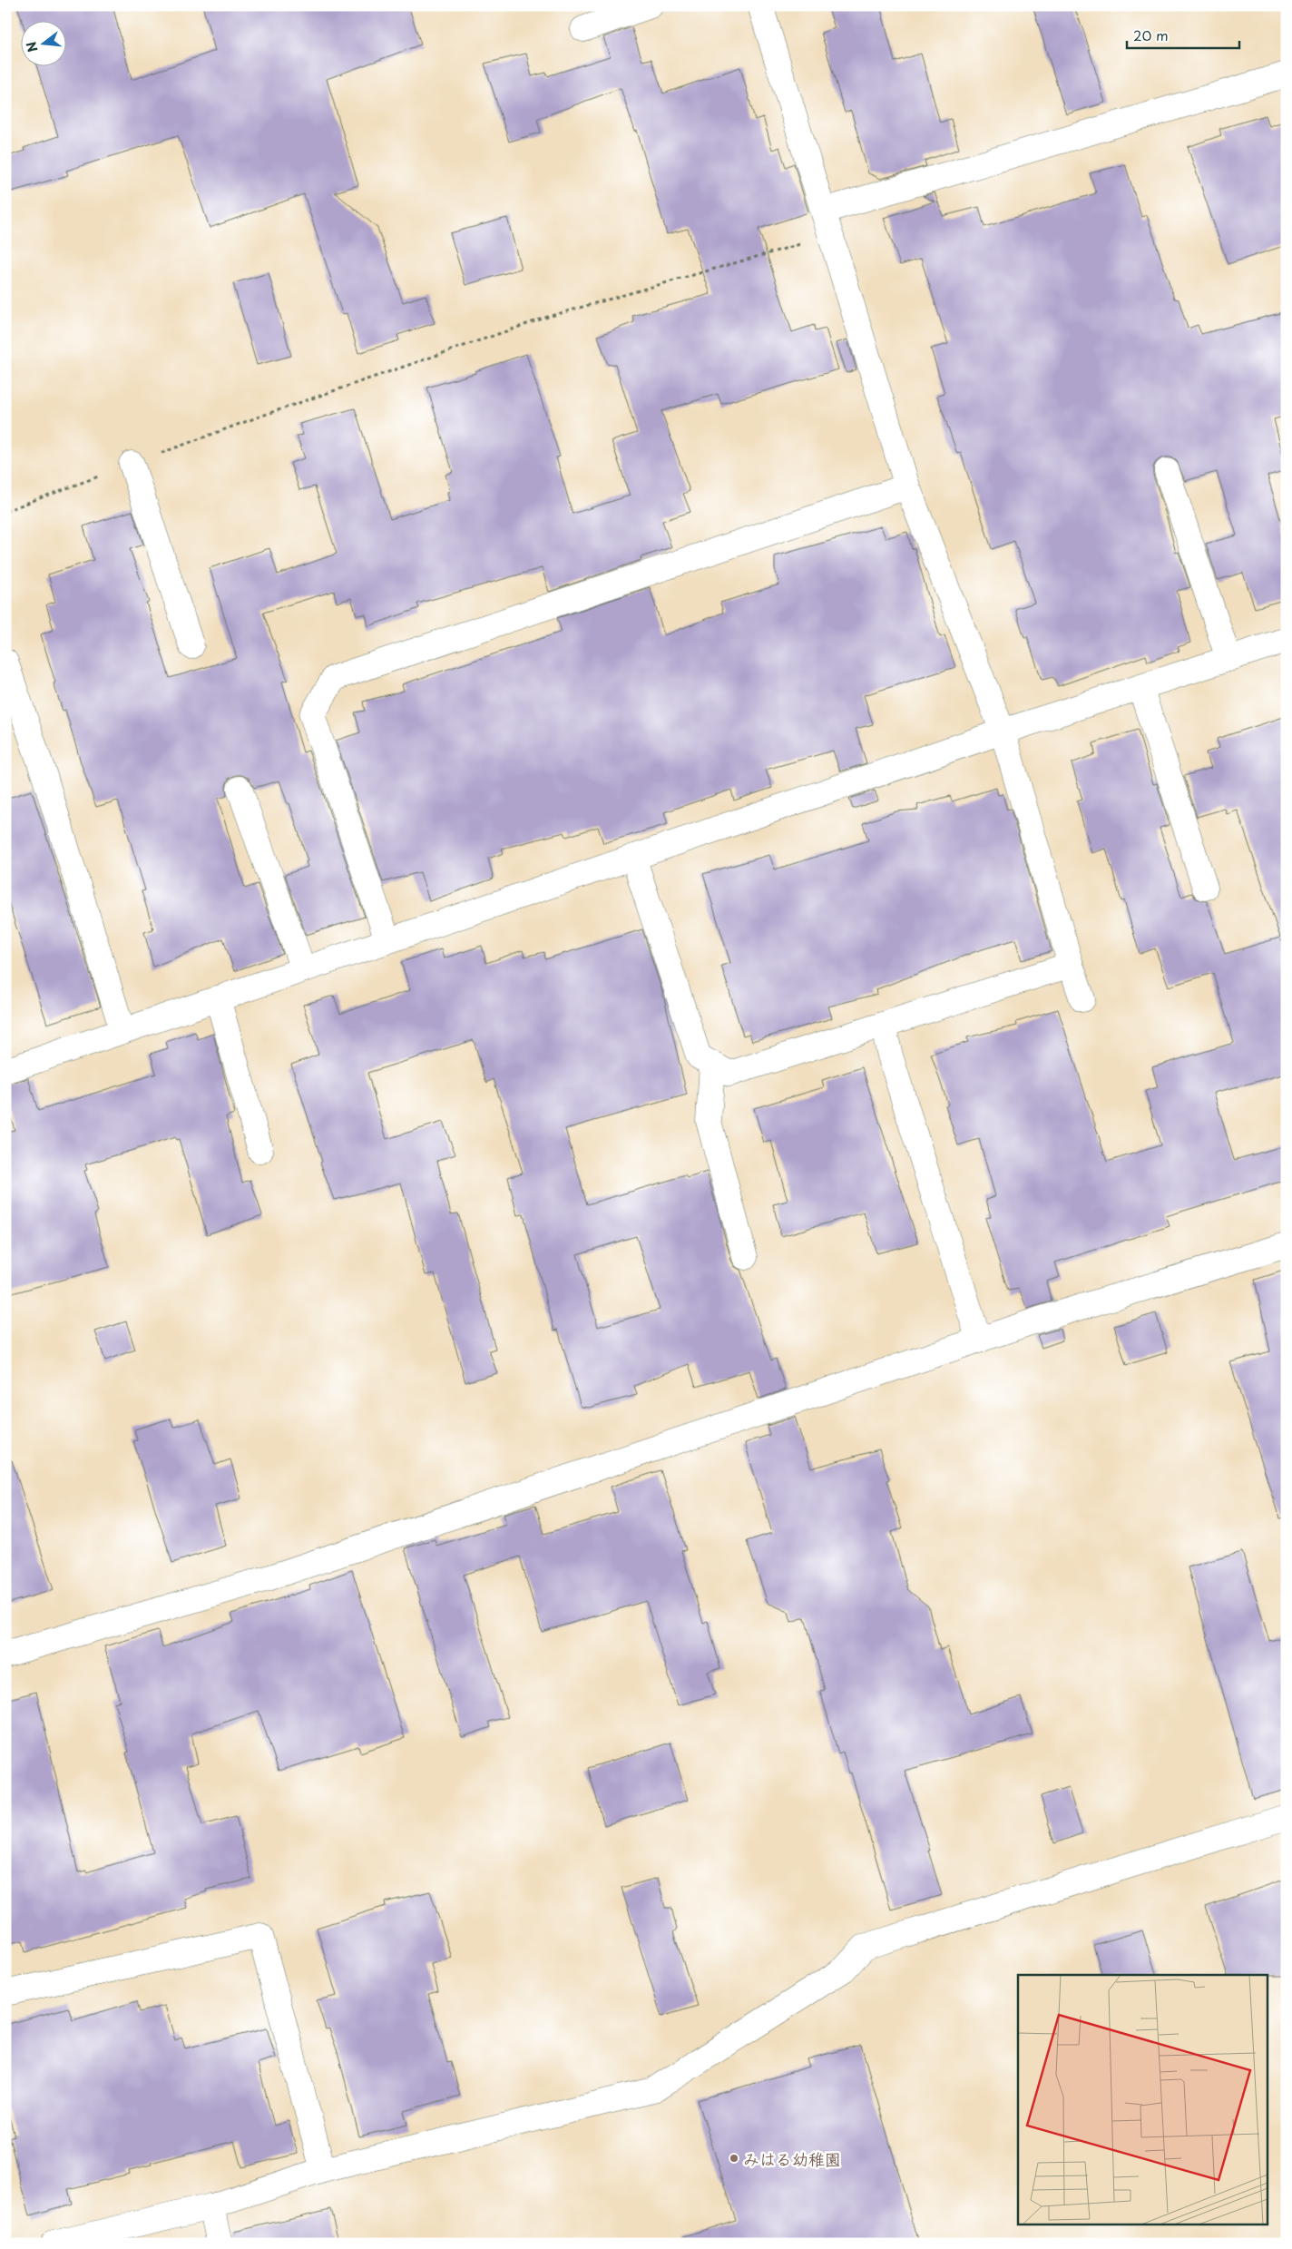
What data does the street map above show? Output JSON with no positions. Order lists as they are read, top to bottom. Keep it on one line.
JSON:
{"places":["みはる幼稚園"],"scale_bar":"20 m","north":"left"}
